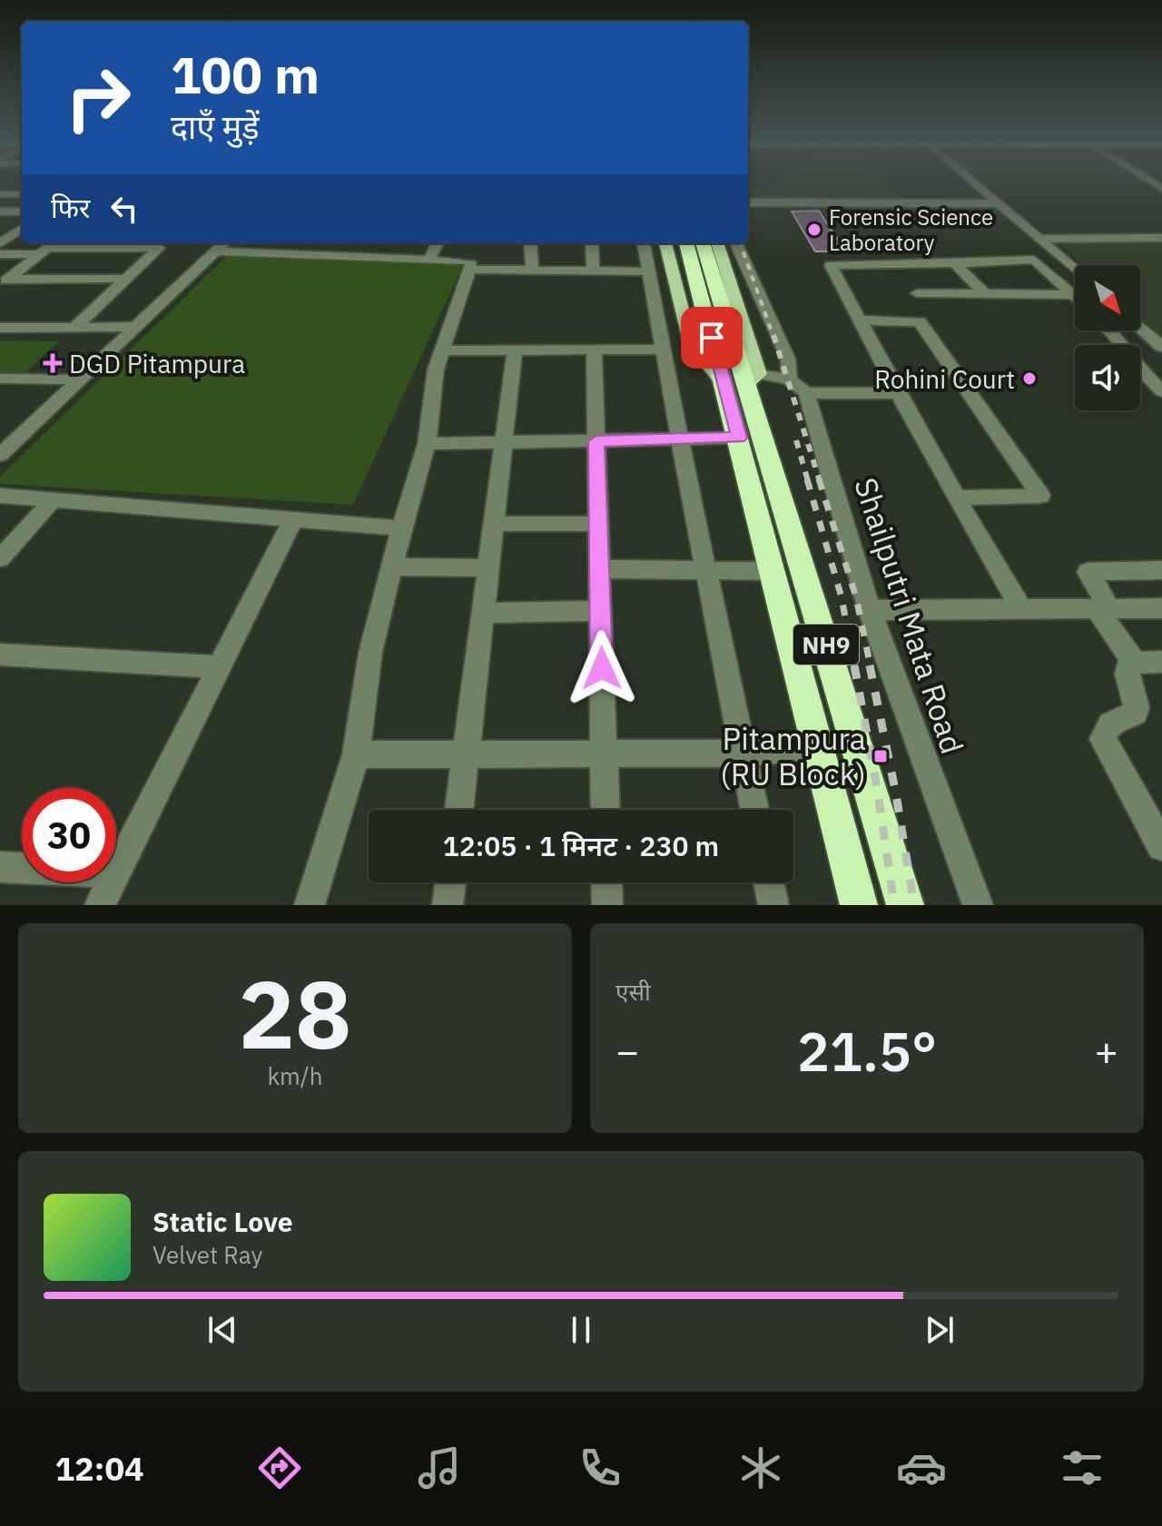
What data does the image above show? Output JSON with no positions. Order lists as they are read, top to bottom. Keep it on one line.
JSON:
{"streets":{"highway":["NH9"],"street":["Shailputri Mata Road"]},"places":{"other":["Forensic Science Laboratory","Rohini Court"],"health":["DGD Pitampura"],"transit":["Pitampura (RU Block)"]},"north":"bottom right","page":{"turn":["100 m","दाएँ मुड़ें"],"then":"फिर","limit":"30","trip":"12:05 · 1 मिनट · 230 m","tile":[["28","km/h"],"एसी"],"heat":["−","21.5°","+"],"song":["Static Love","Velvet Ray"],"tabs":"12:04"}}
